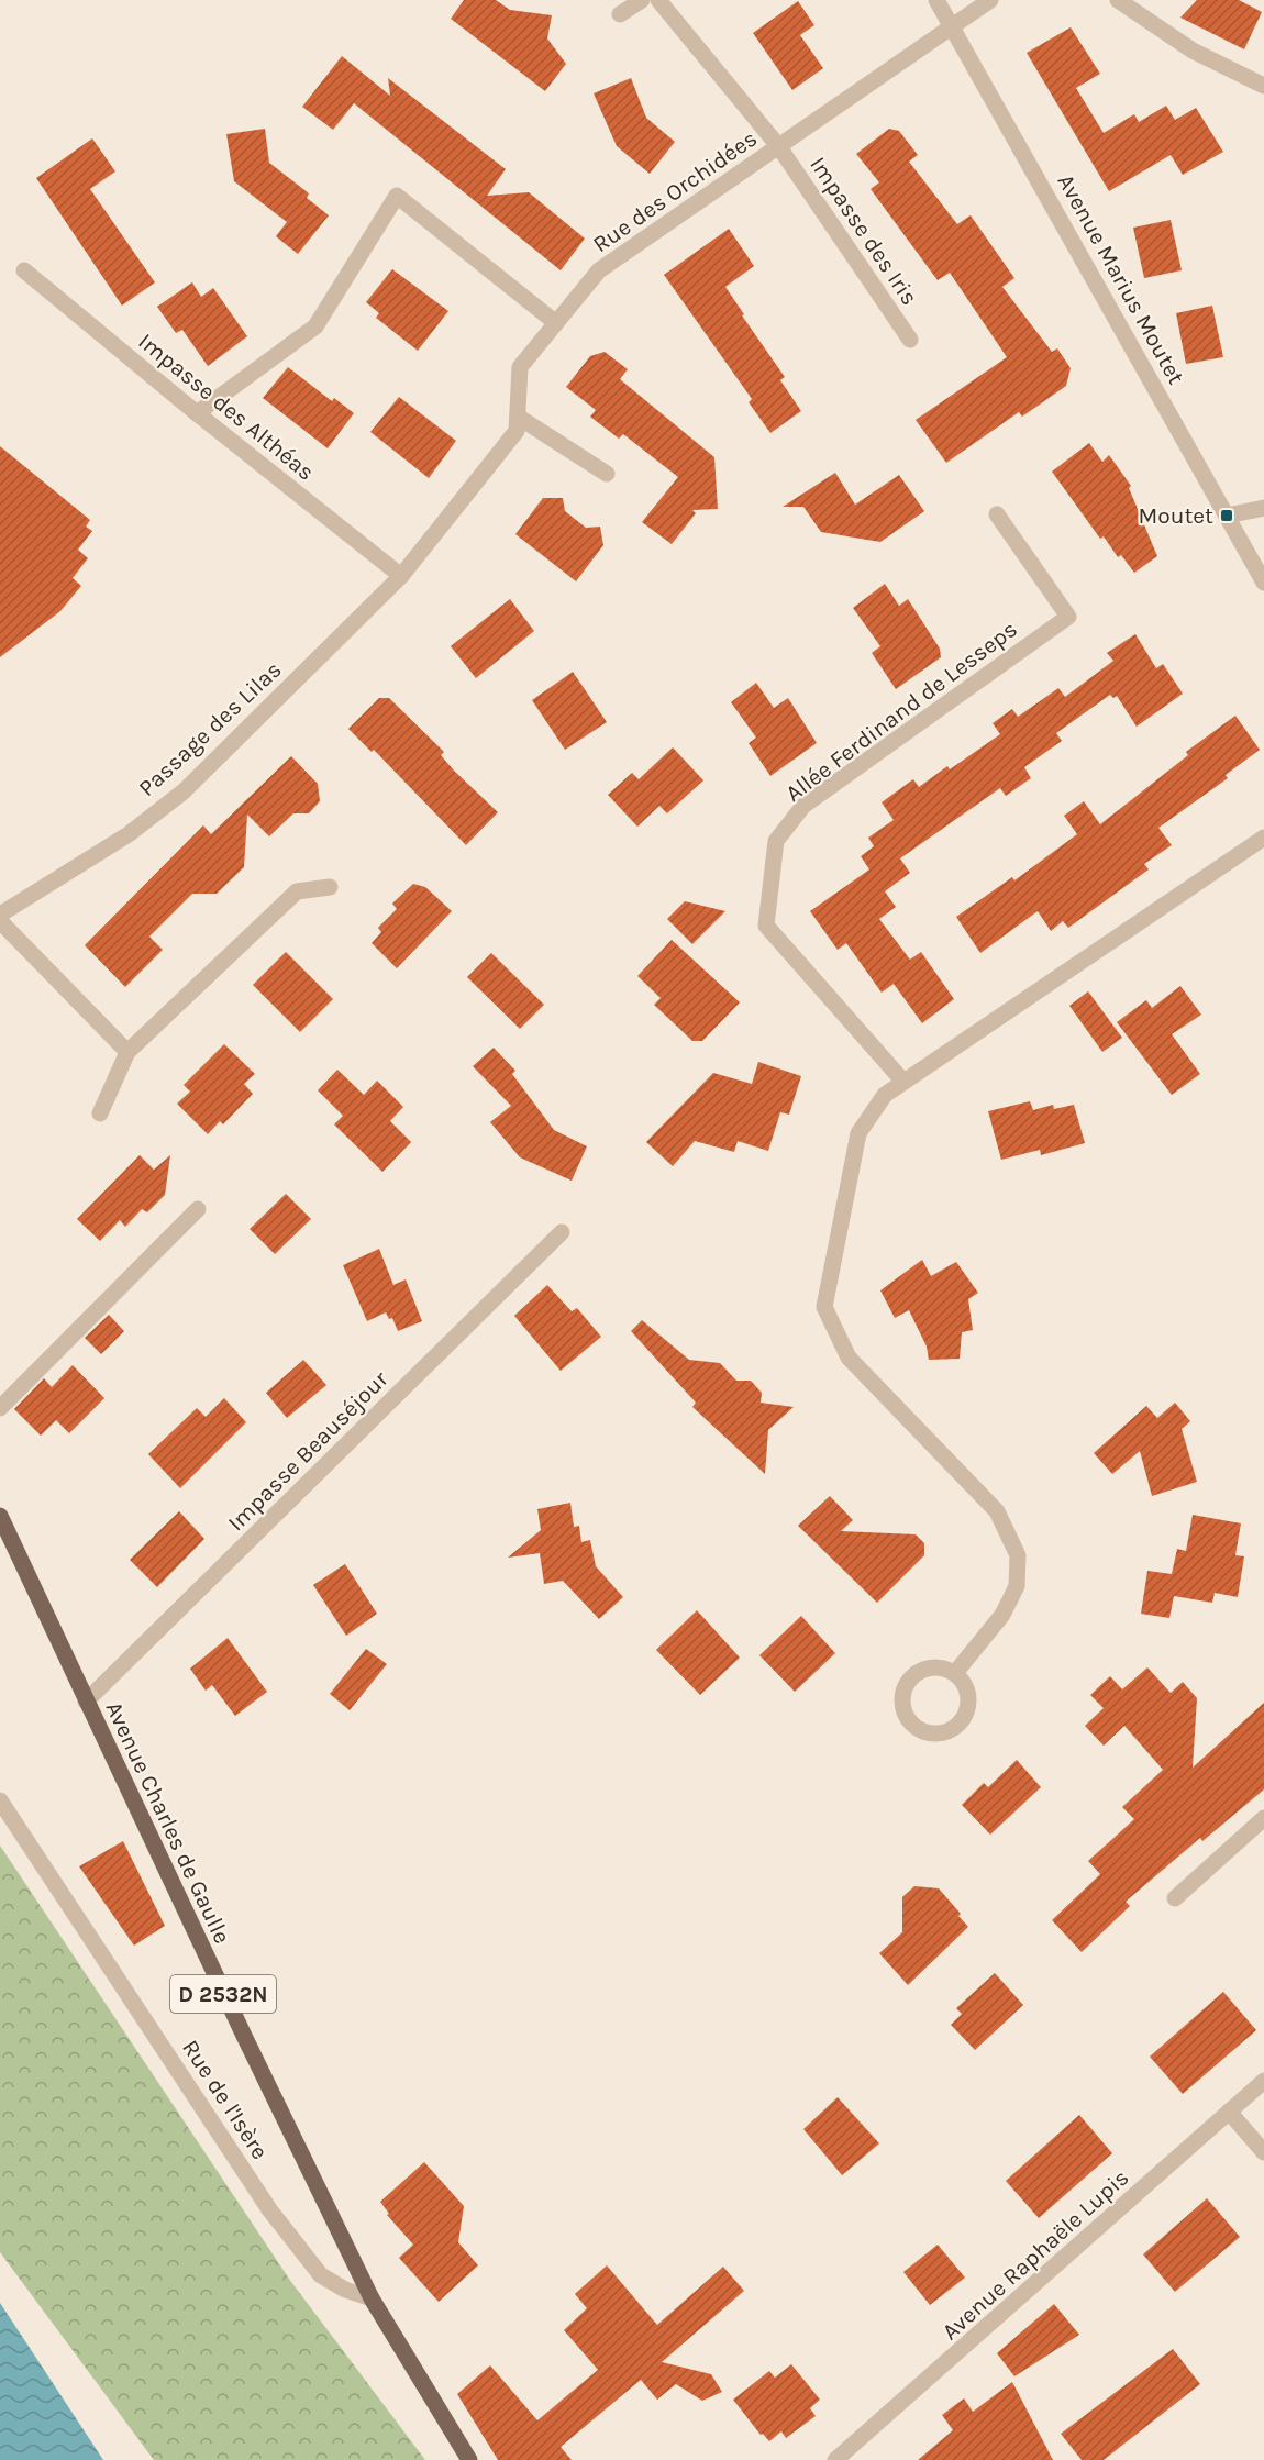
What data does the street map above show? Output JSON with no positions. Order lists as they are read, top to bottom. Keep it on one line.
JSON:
{"streets":{"main road":["Avenue Charles de Gaulle","D 2532N"],"street":["Rue des Orchidées","Impasse des Iris","Avenue Marius Moutet","Impasse des Althéas","Allée Ferdinand de Lesseps","Passage des Lilas","Impasse Beauséjour","Rue de l'Isère","Avenue Raphaële Lupis"]},"crossings":[["Rue des Orchidées","Impasse des Iris"],["Rue des Orchidées","Avenue Marius Moutet"],["Rue des Orchidées","Impasse des Althéas"],["Rue des Orchidées","Passage des Lilas"],["Impasse des Althéas","Passage des Lilas"],["Impasse Beauséjour","Avenue Charles de Gaulle"],["Avenue Charles de Gaulle","Rue de l'Isère"]],"places":{"transit":["Moutet"]}}
